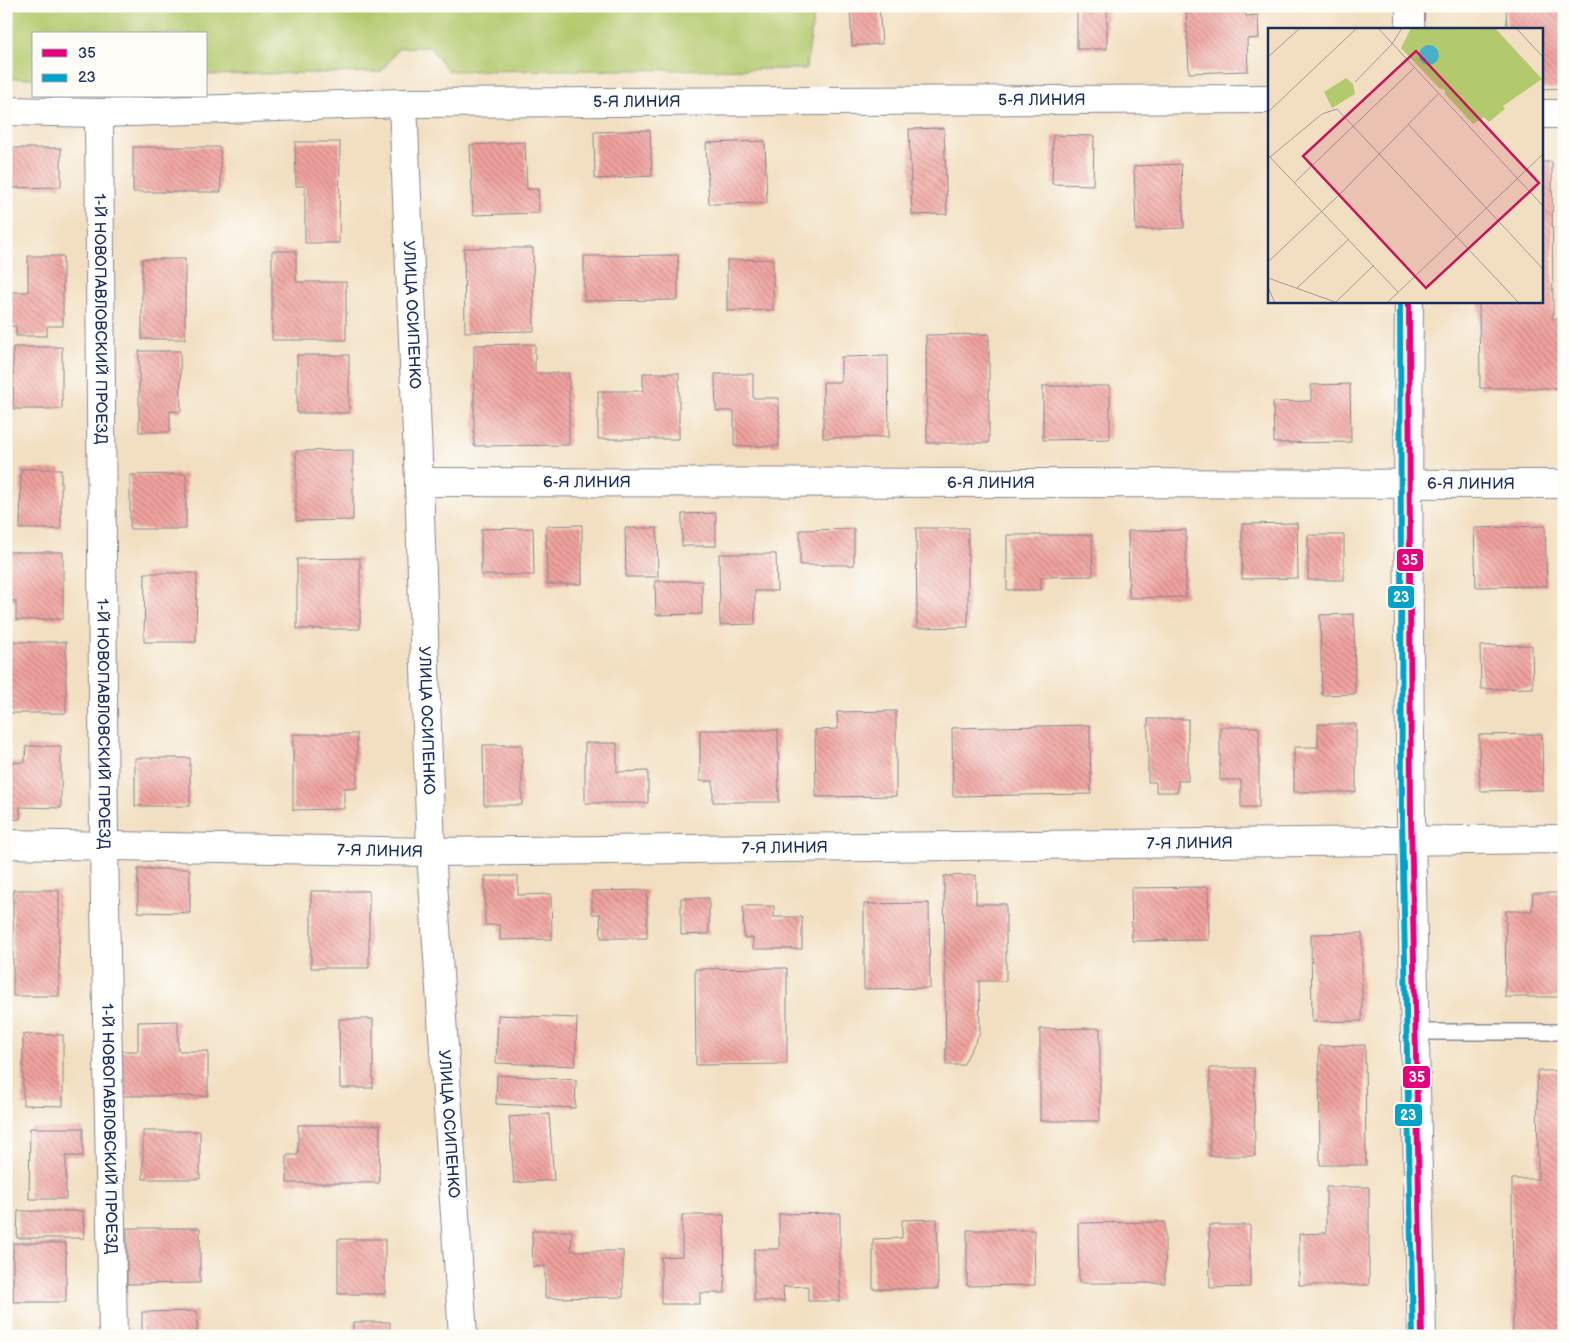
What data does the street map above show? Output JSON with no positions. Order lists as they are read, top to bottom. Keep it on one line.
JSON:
{"streets":{"street":["5-Я ЛИНИЯ","УЛИЦА ОСИПЕНКО","1-Й НОВОПАВЛОВСКИЙ ПРОЕЗД","6-Я ЛИНИЯ","7-Я ЛИНИЯ"]},"crossings":[["5-Я ЛИНИЯ","УЛИЦА ОСИПЕНКО"],["5-Я ЛИНИЯ","1-Й НОВОПАВЛОВСКИЙ ПРОЕЗД"],["УЛИЦА ОСИПЕНКО","6-Я ЛИНИЯ"],["УЛИЦА ОСИПЕНКО","7-Я ЛИНИЯ"],["1-Й НОВОПАВЛОВСКИЙ ПРОЕЗД","7-Я ЛИНИЯ"]],"lines":["transit line 35","transit line 23"],"legend":["35","23"]}
